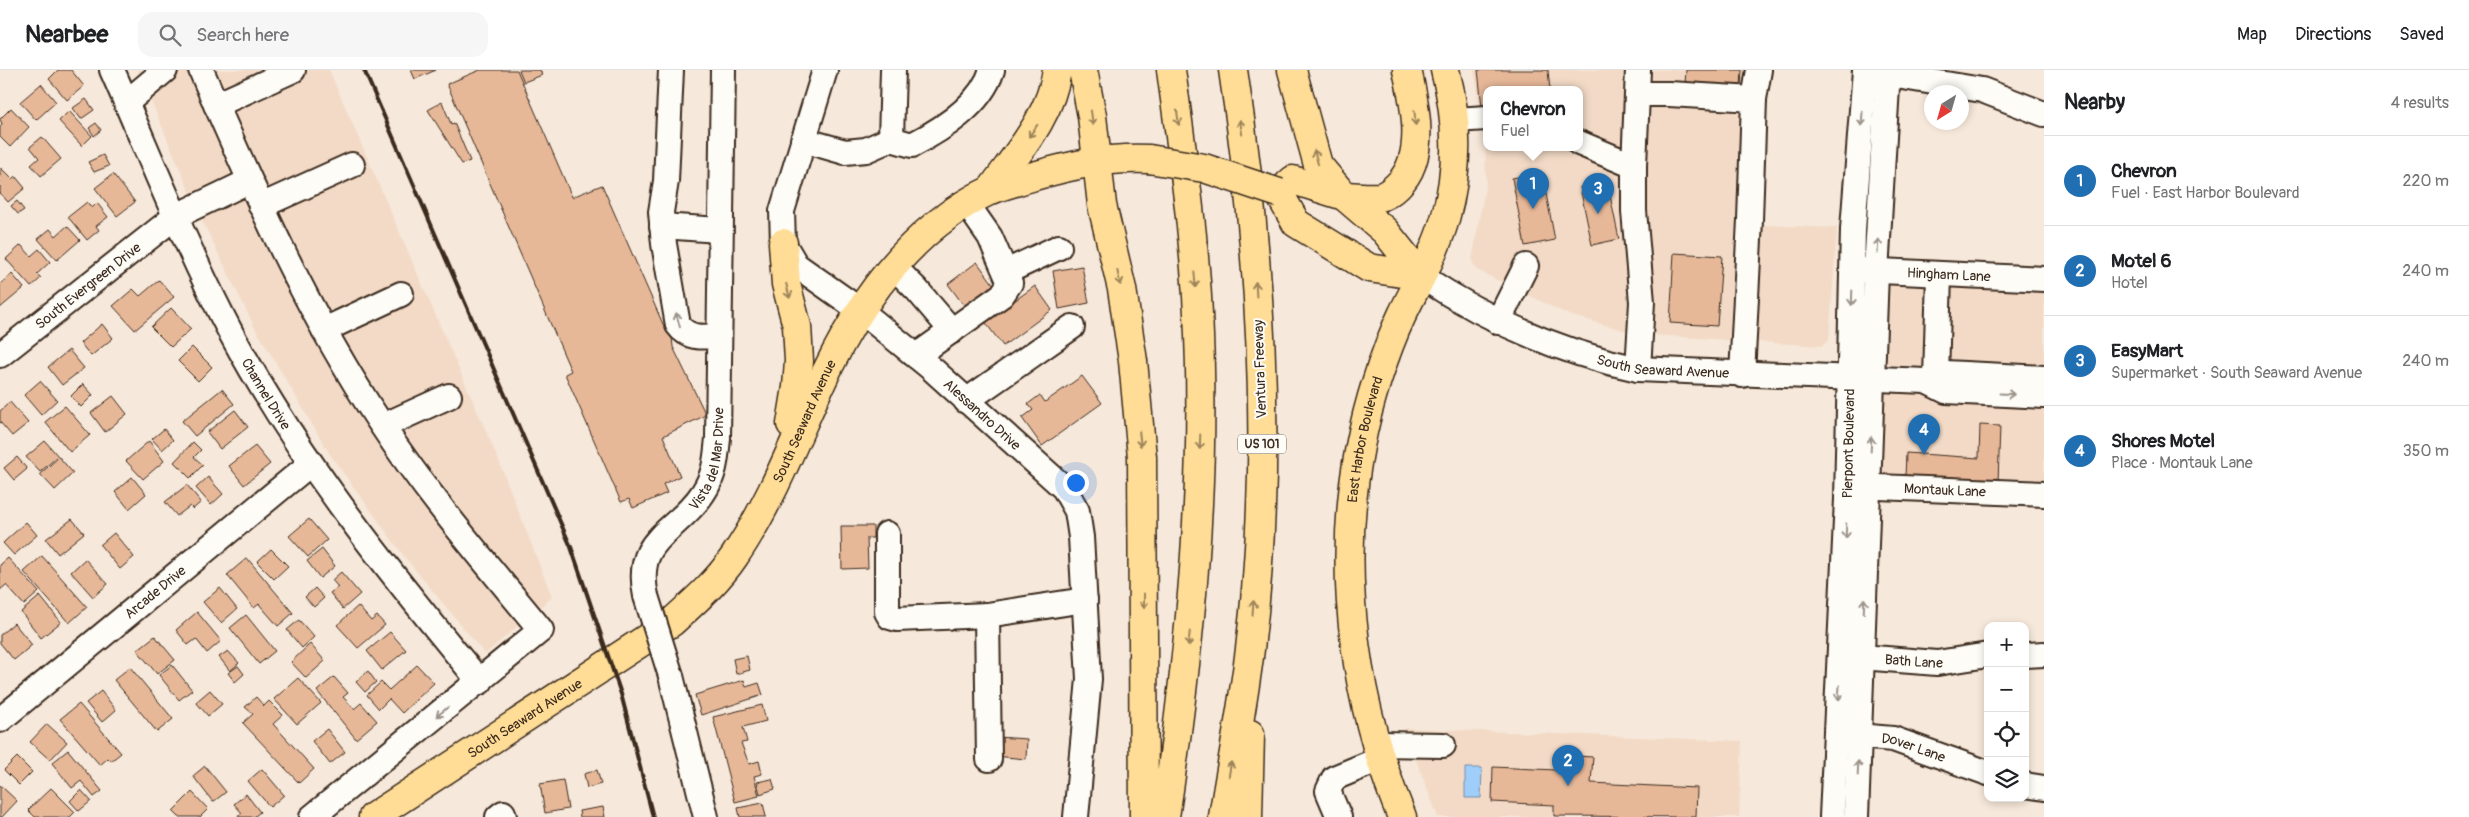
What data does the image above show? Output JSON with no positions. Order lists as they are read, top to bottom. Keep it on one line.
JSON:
{"streets":{"main road":["South Seaward Avenue","Ventura Freeway","East Harbor Boulevard","US 101"],"street":["Hingham Lane","South Evergreen Drive","Channel Drive","Alessandro Drive","Pierpont Boulevard","Vista del Mar Drive","Montauk Lane","Arcade Drive","Bath Lane","Dover Lane"]},"crossings":[["Hingham Lane","Pierpont Boulevard"],["South Evergreen Drive","Channel Drive"],["South Seaward Avenue","Alessandro Drive"],["South Seaward Avenue","East Harbor Boulevard"],["South Seaward Avenue","Pierpont Boulevard"],["Channel Drive","Arcade Drive"],["Pierpont Boulevard","Montauk Lane"],["Pierpont Boulevard","Bath Lane"],["Pierpont Boulevard","Dover Lane"]],"north":"bottom left","page":{"header":"Nearbee","search":"Search here","nav":["Map","Directions","Saved"],"heading":["Nearby","4 results"],"popup":["Chevron","Fuel"],"list":[{"mark":"1","name":"Chevron","note":"Fuel · East Harbor Boulevard","value":"220 m"},{"mark":"2","name":"Motel 6","note":"Hotel","value":"240 m"},{"mark":"3","name":"EasyMart","note":"Supermarket · South Seaward Avenue","value":"240 m"},{"mark":"4","name":"Shores Motel","note":"Place · Montauk Lane","value":"350 m"}],"pins":["1","3","4","2"],"map_buttons":["+","−"]}}
